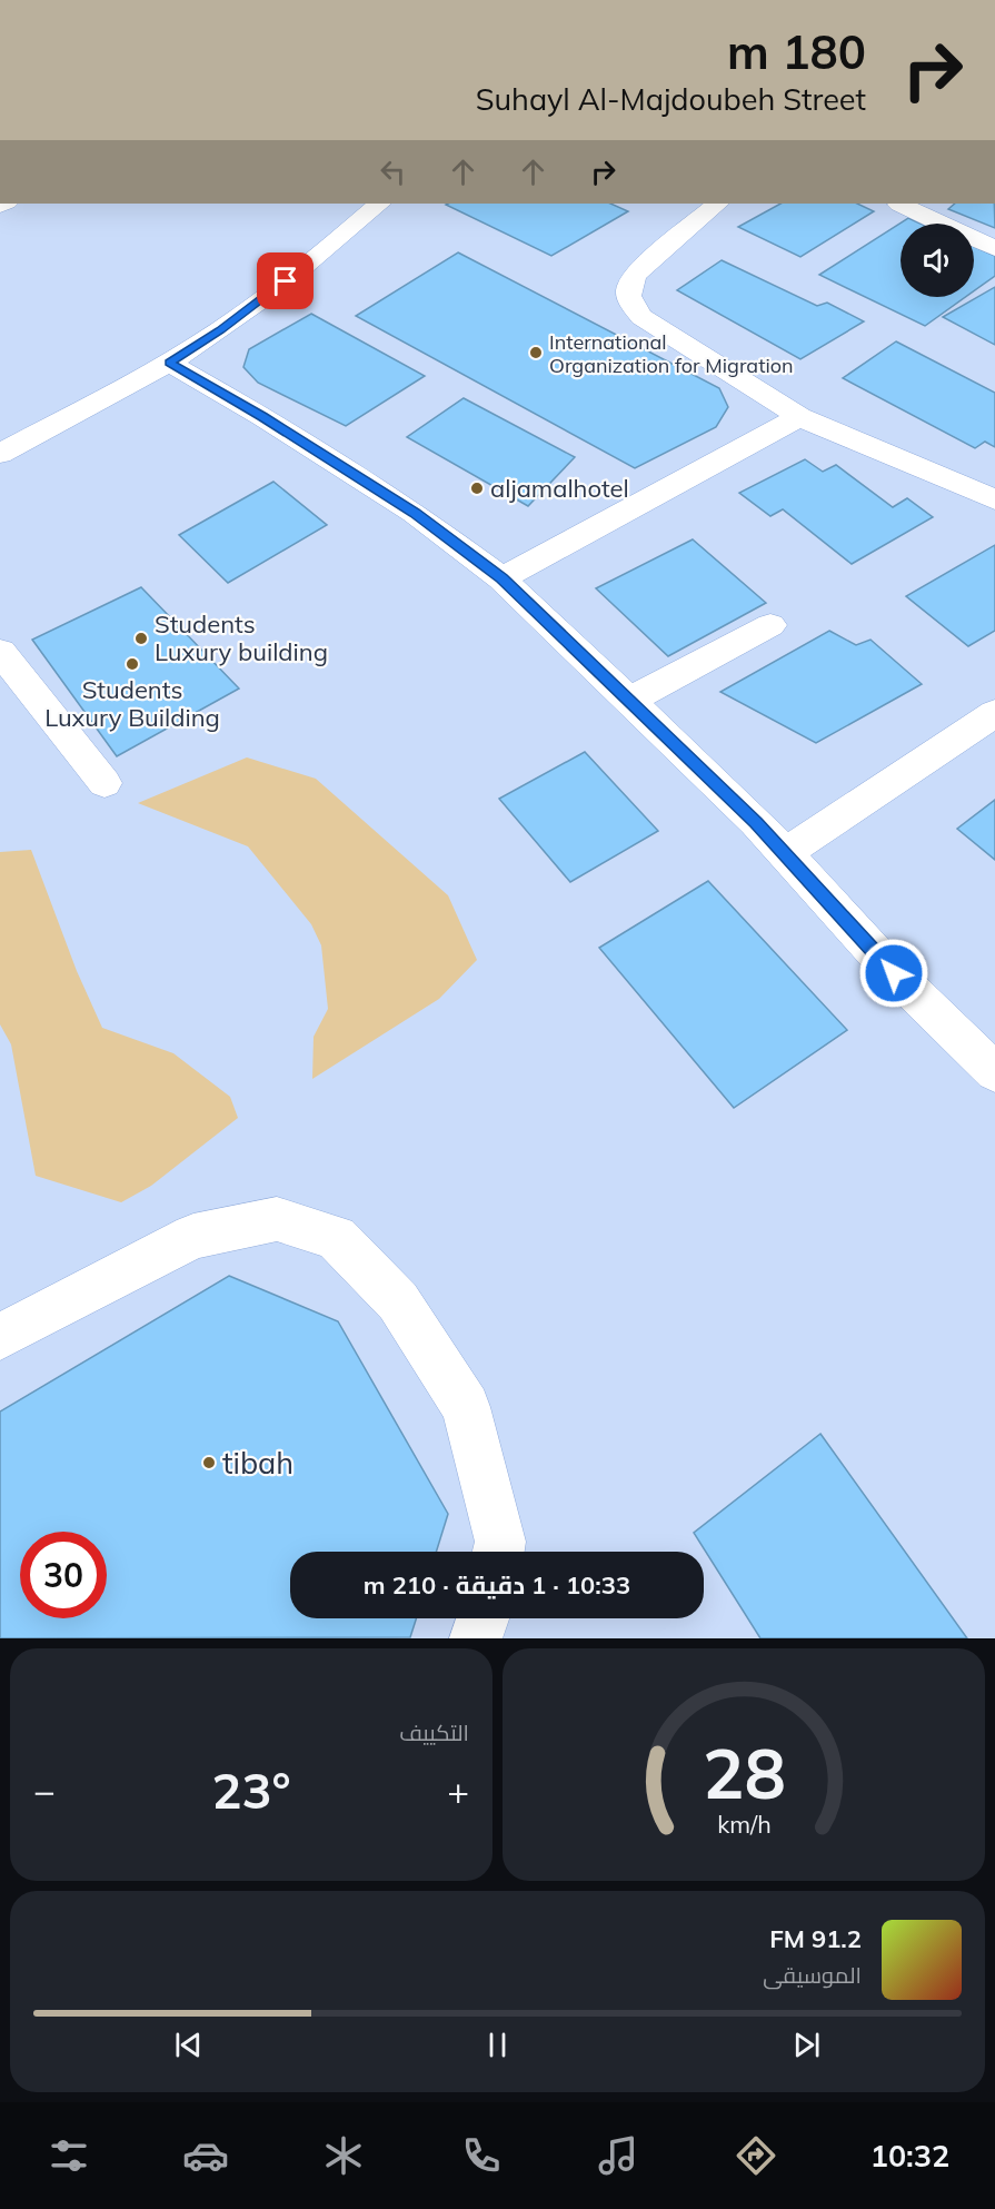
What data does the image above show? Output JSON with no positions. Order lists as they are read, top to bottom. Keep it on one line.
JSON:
{"places":["International Organization for Migration","aljamalhotel","Students Luxury building","Students Luxury Building","tibah"],"page":{"turn":["180 m","Suhayl Al-Majdoubeh Street"],"limit":"30","trip":"10:33 · 1 دقيقة · 210 m","tile":"التكييف","heat":["−","23°","+"],"song":["91.2 FM","الموسيقى"],"tabs":"10:32","gauge":["28","km/h"]}}
